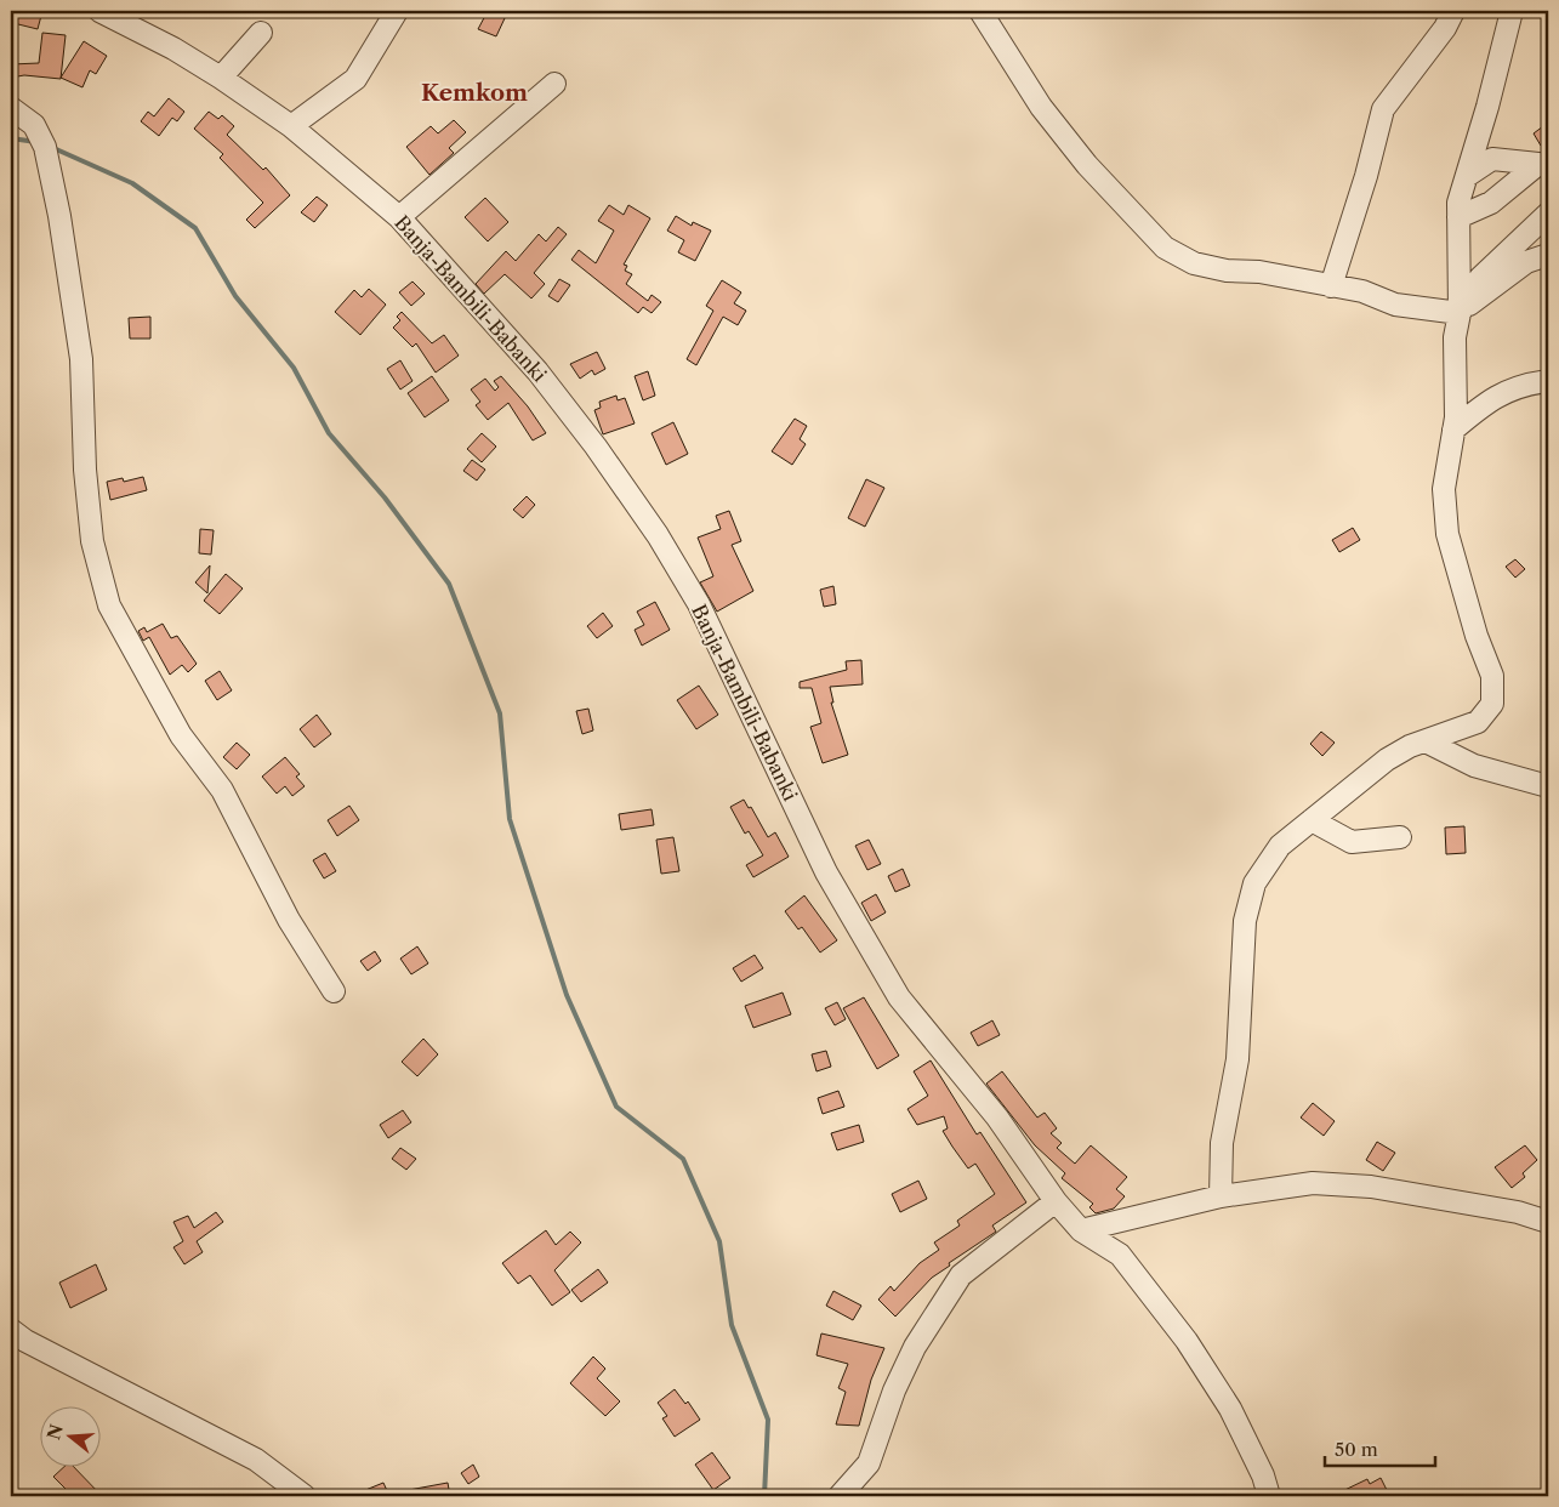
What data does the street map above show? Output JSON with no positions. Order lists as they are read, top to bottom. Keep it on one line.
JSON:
{"streets":{"street":["Banja-Bambili-Babanki"]},"districts":["Kemkom"],"scale_bar":"50 m","north":"left"}
